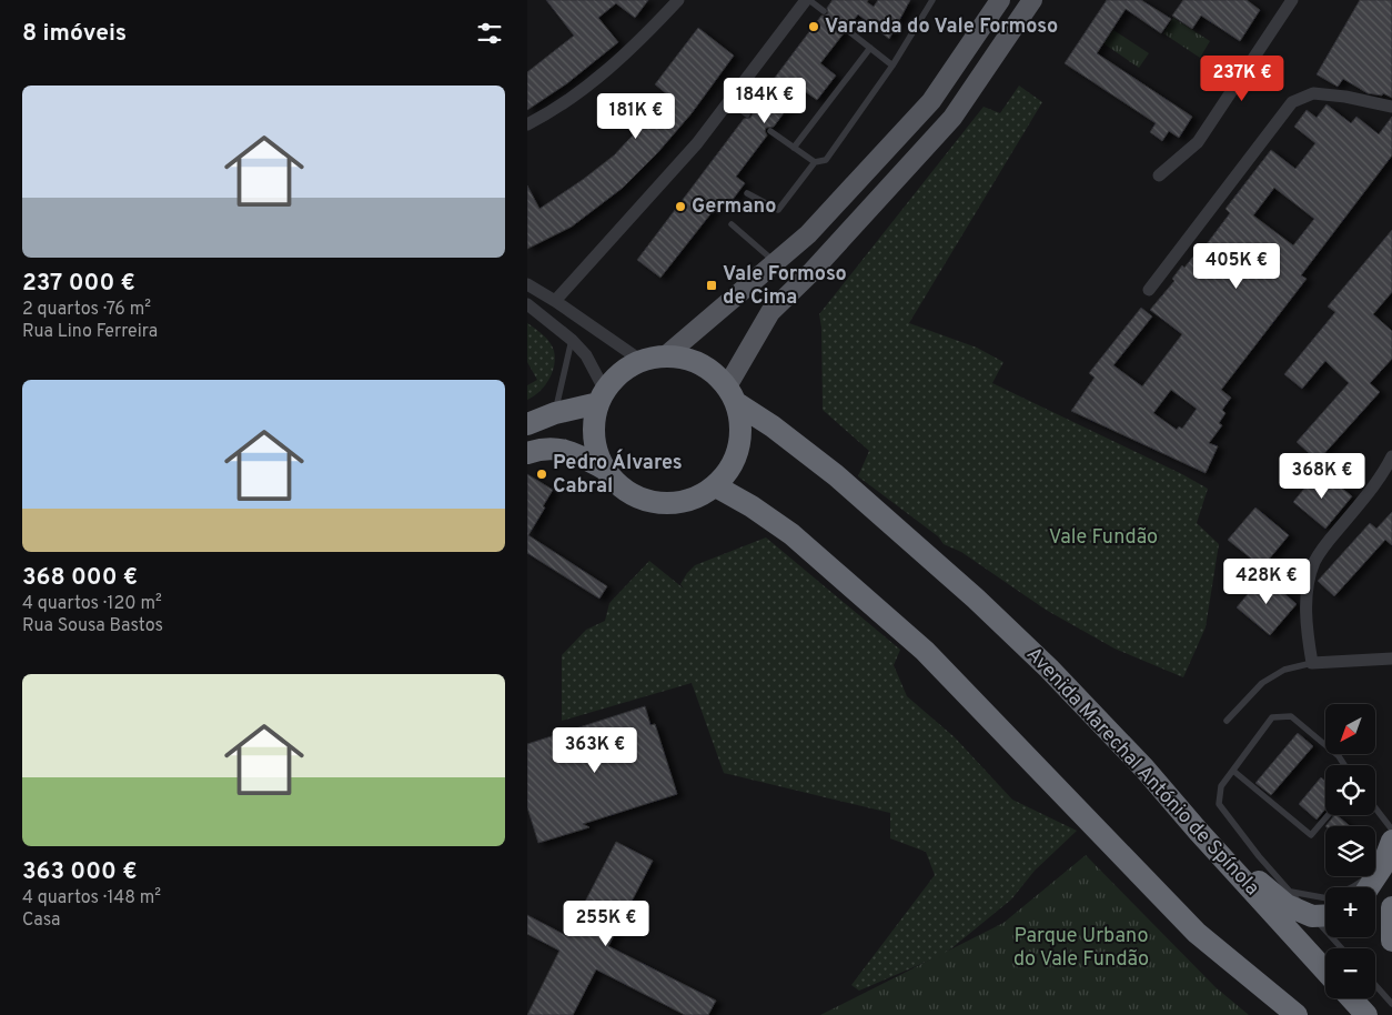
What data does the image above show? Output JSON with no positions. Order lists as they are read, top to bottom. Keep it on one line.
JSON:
{"streets":{"highway":["Avenida Marechal António de Spínola"]},"parks":["Vale Fundão","Parque Urbano do Vale Fundão"],"places":{"other":["Varanda do Vale Formoso","Germano","Pedro Álvares Cabral"],"transit":["Vale Formoso de Cima"]},"north":"bottom left","page":{"heading":"8 imóveis","price":["237K €","184K €","181K €","405K €","368K €","428K €","363K €","255K €"],"list":[{"name":"237 000 €","note":"2 quartos · 76 m² · Rua Lino Ferreira"},{"name":"368 000 €","note":"4 quartos · 120 m² · Rua Sousa Bastos"},{"name":"363 000 €","note":"4 quartos · 148 m² · Casa"}],"map_buttons":["+","−"]}}
